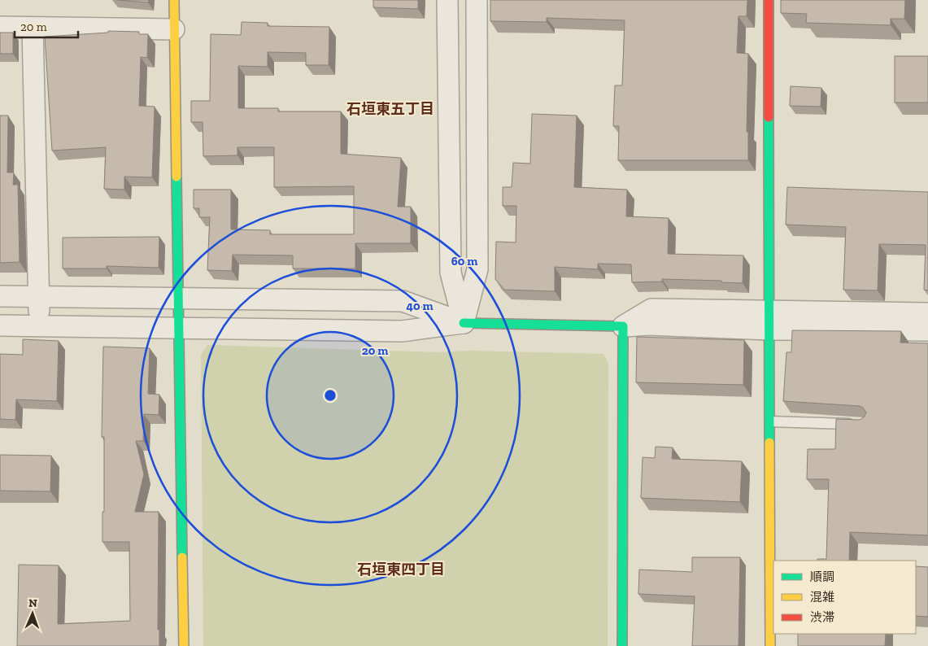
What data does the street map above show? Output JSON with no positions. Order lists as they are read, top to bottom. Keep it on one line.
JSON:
{"districts":["石垣東五丁目","石垣東四丁目"],"legend":["順調","混雑","渋滞"],"scale_bar":"20 m","north":"top","rings":["60 m","40 m","20 m"]}
